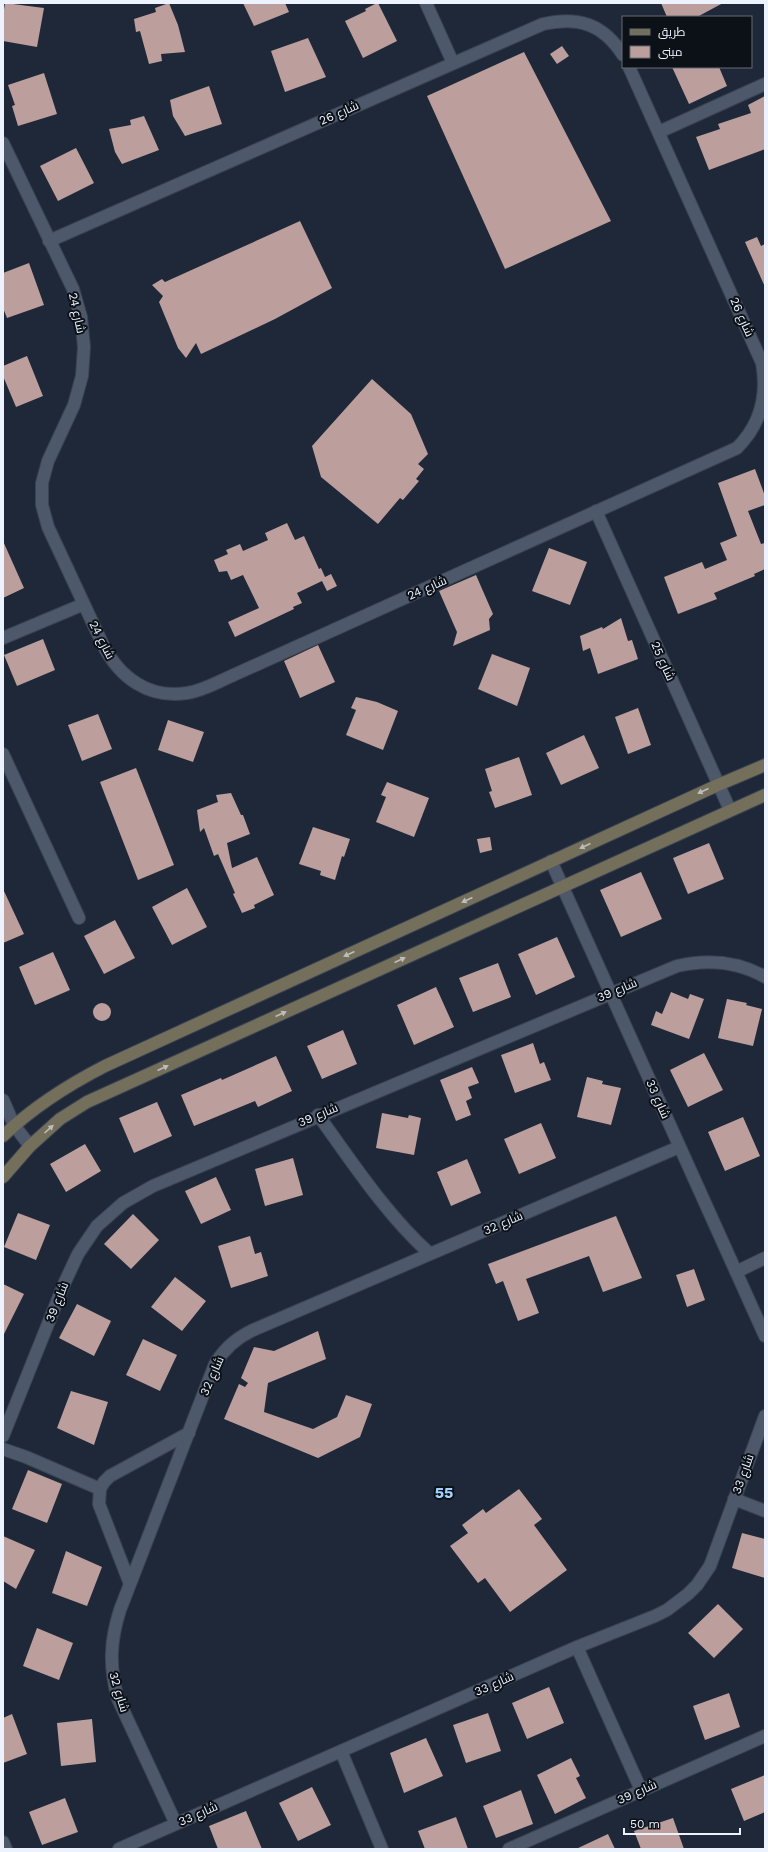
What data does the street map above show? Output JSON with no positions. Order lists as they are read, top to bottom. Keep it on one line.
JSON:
{"streets":{"street":["شارع 26","شارع 24","شارع 25","شارع 39","شارع 33","شارع 32"]},"crossings":[["شارع 26","شارع 24"],["شارع 26","شارع 25"],["شارع 24","شارع 25"],["شارع 39","شارع 33"],["شارع 33","شارع 32"]],"districts":["55"],"legend":["طريق","مبنى"],"scale_bar":"50 m"}
